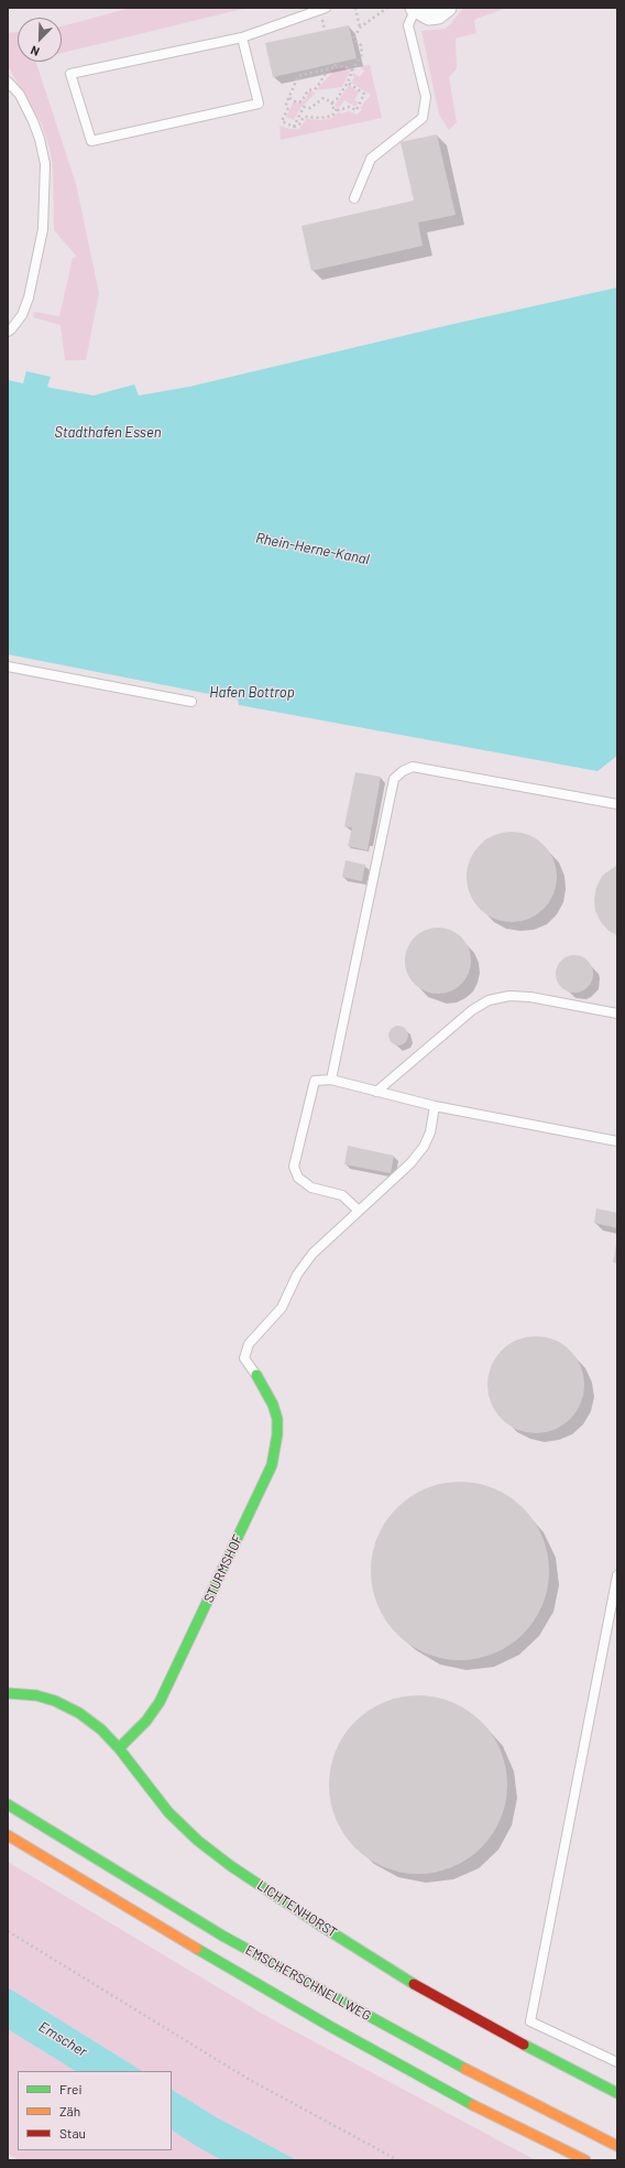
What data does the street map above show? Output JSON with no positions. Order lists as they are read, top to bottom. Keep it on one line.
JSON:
{"streets":{"main road":["STURMSHOF","LICHTENHORST","EMSCHERSCHNELLWEG"]},"crossings":[["STURMSHOF","LICHTENHORST"]],"water":["Stadthafen Essen","Rhein-Herne-Kanal","Hafen Bottrop","Emscher"],"legend":["Frei","Zäh","Stau"],"north":"bottom left"}
